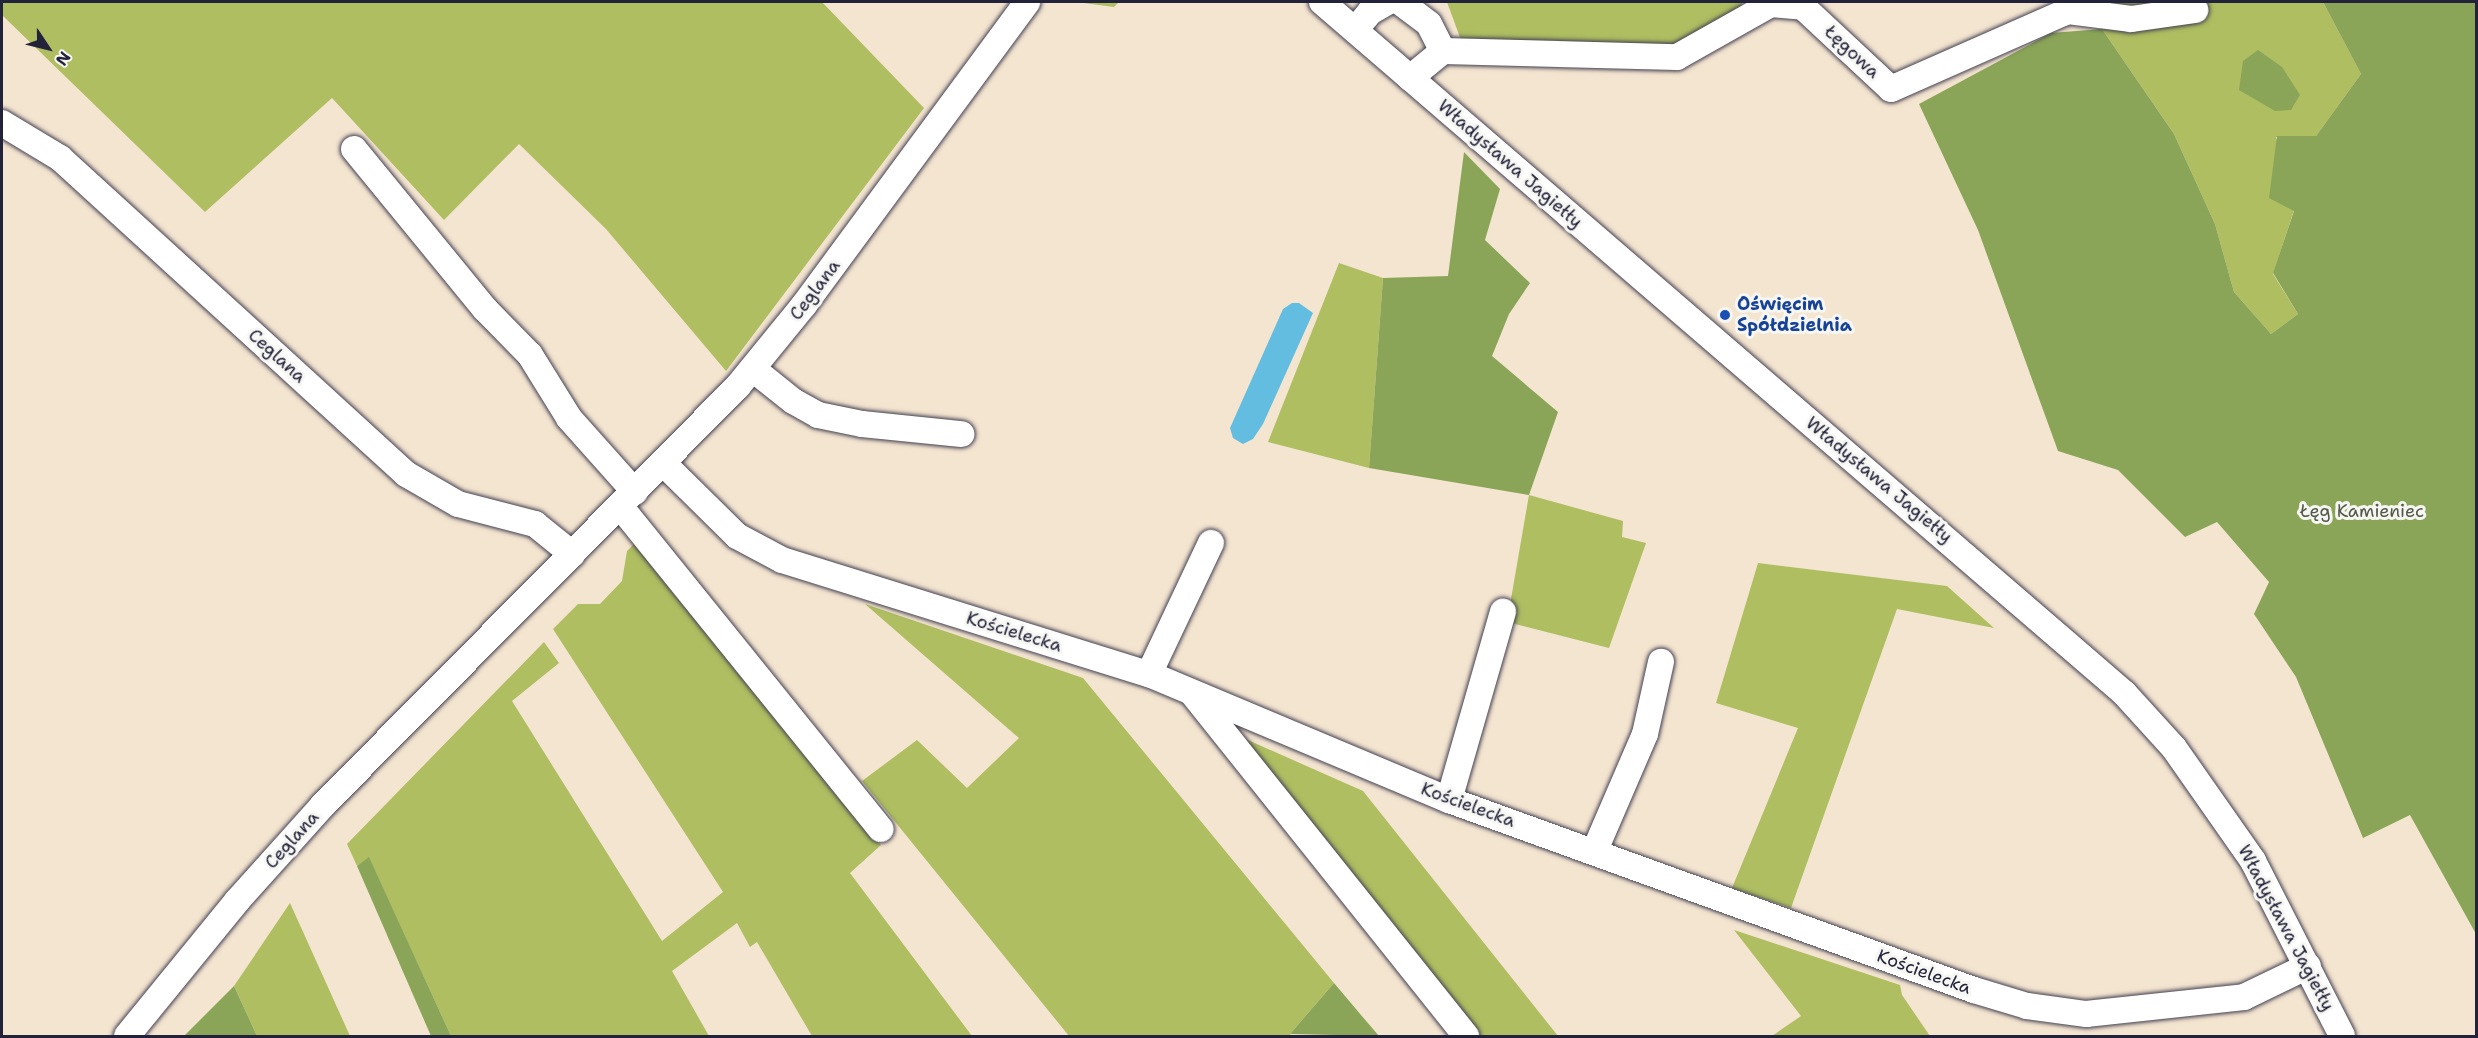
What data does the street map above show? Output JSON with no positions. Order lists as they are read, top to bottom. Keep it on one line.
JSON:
{"streets":{"street":["Łęgowa","Władysława Jagiełły","Ceglana","Kościelecka"]},"crossings":[["Władysława Jagiełły","Kościelecka"],["Ceglana","Kościelecka"]],"parks":["Łęg Kamieniec"],"places":["Oświęcim Spółdzielnia"],"north":"bottom right"}
